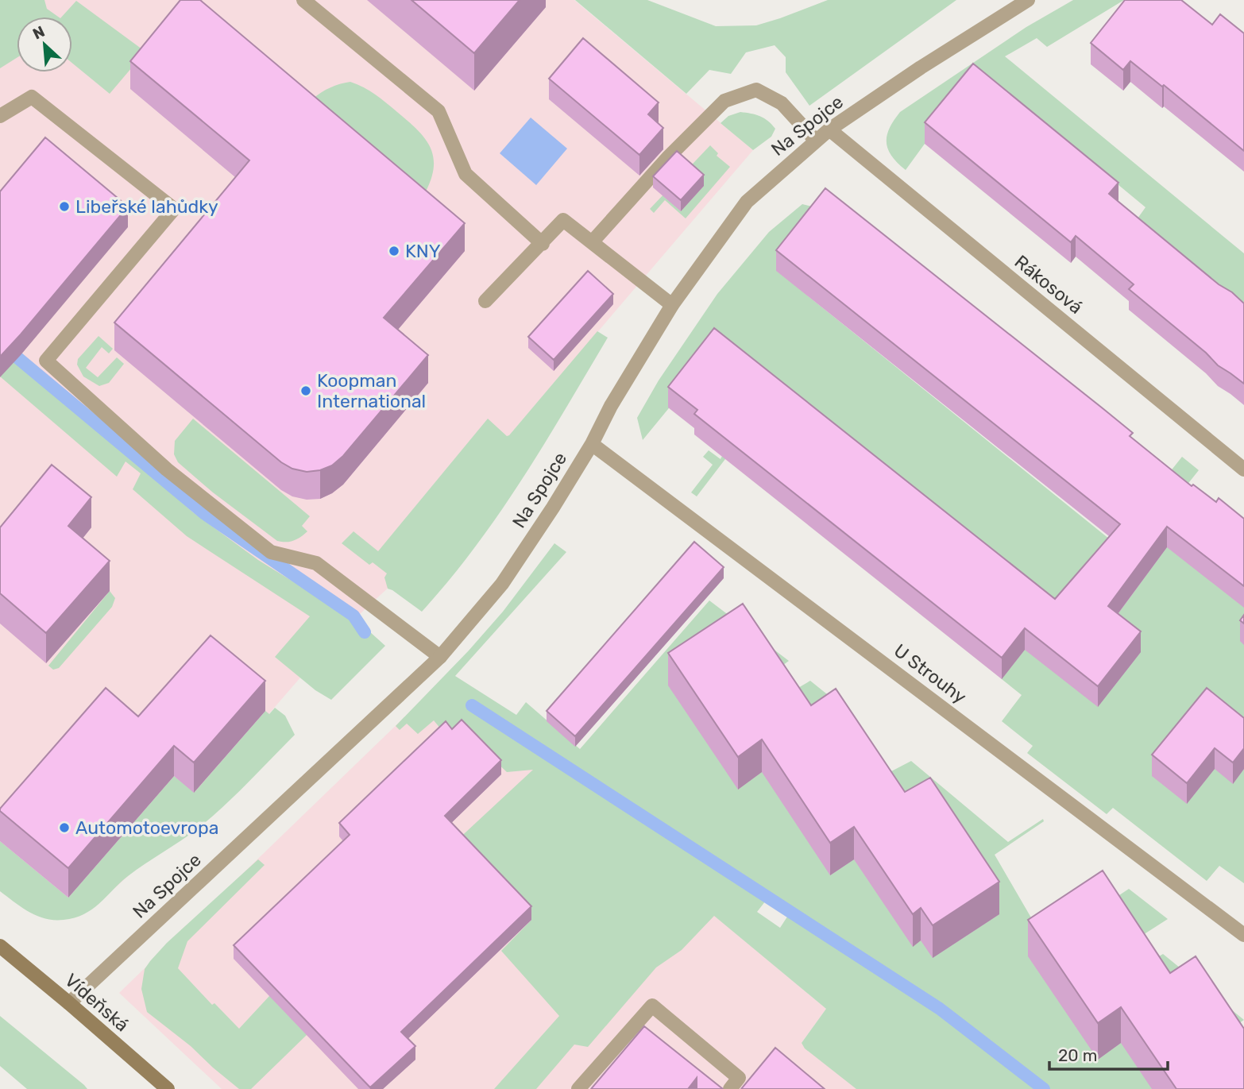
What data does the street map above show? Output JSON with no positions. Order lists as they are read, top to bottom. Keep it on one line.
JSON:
{"streets":{"main road":["Vídeňská"],"street":["Na Spojce","Rákosová","U Strouhy"]},"crossings":[["Na Spojce","Rákosová"],["Na Spojce","U Strouhy"],["Na Spojce","Vídeňská"]],"places":["Libeřské lahůdky","KNY","Koopman International","Automotoevropa"],"scale_bar":"20 m","north":"top left"}
